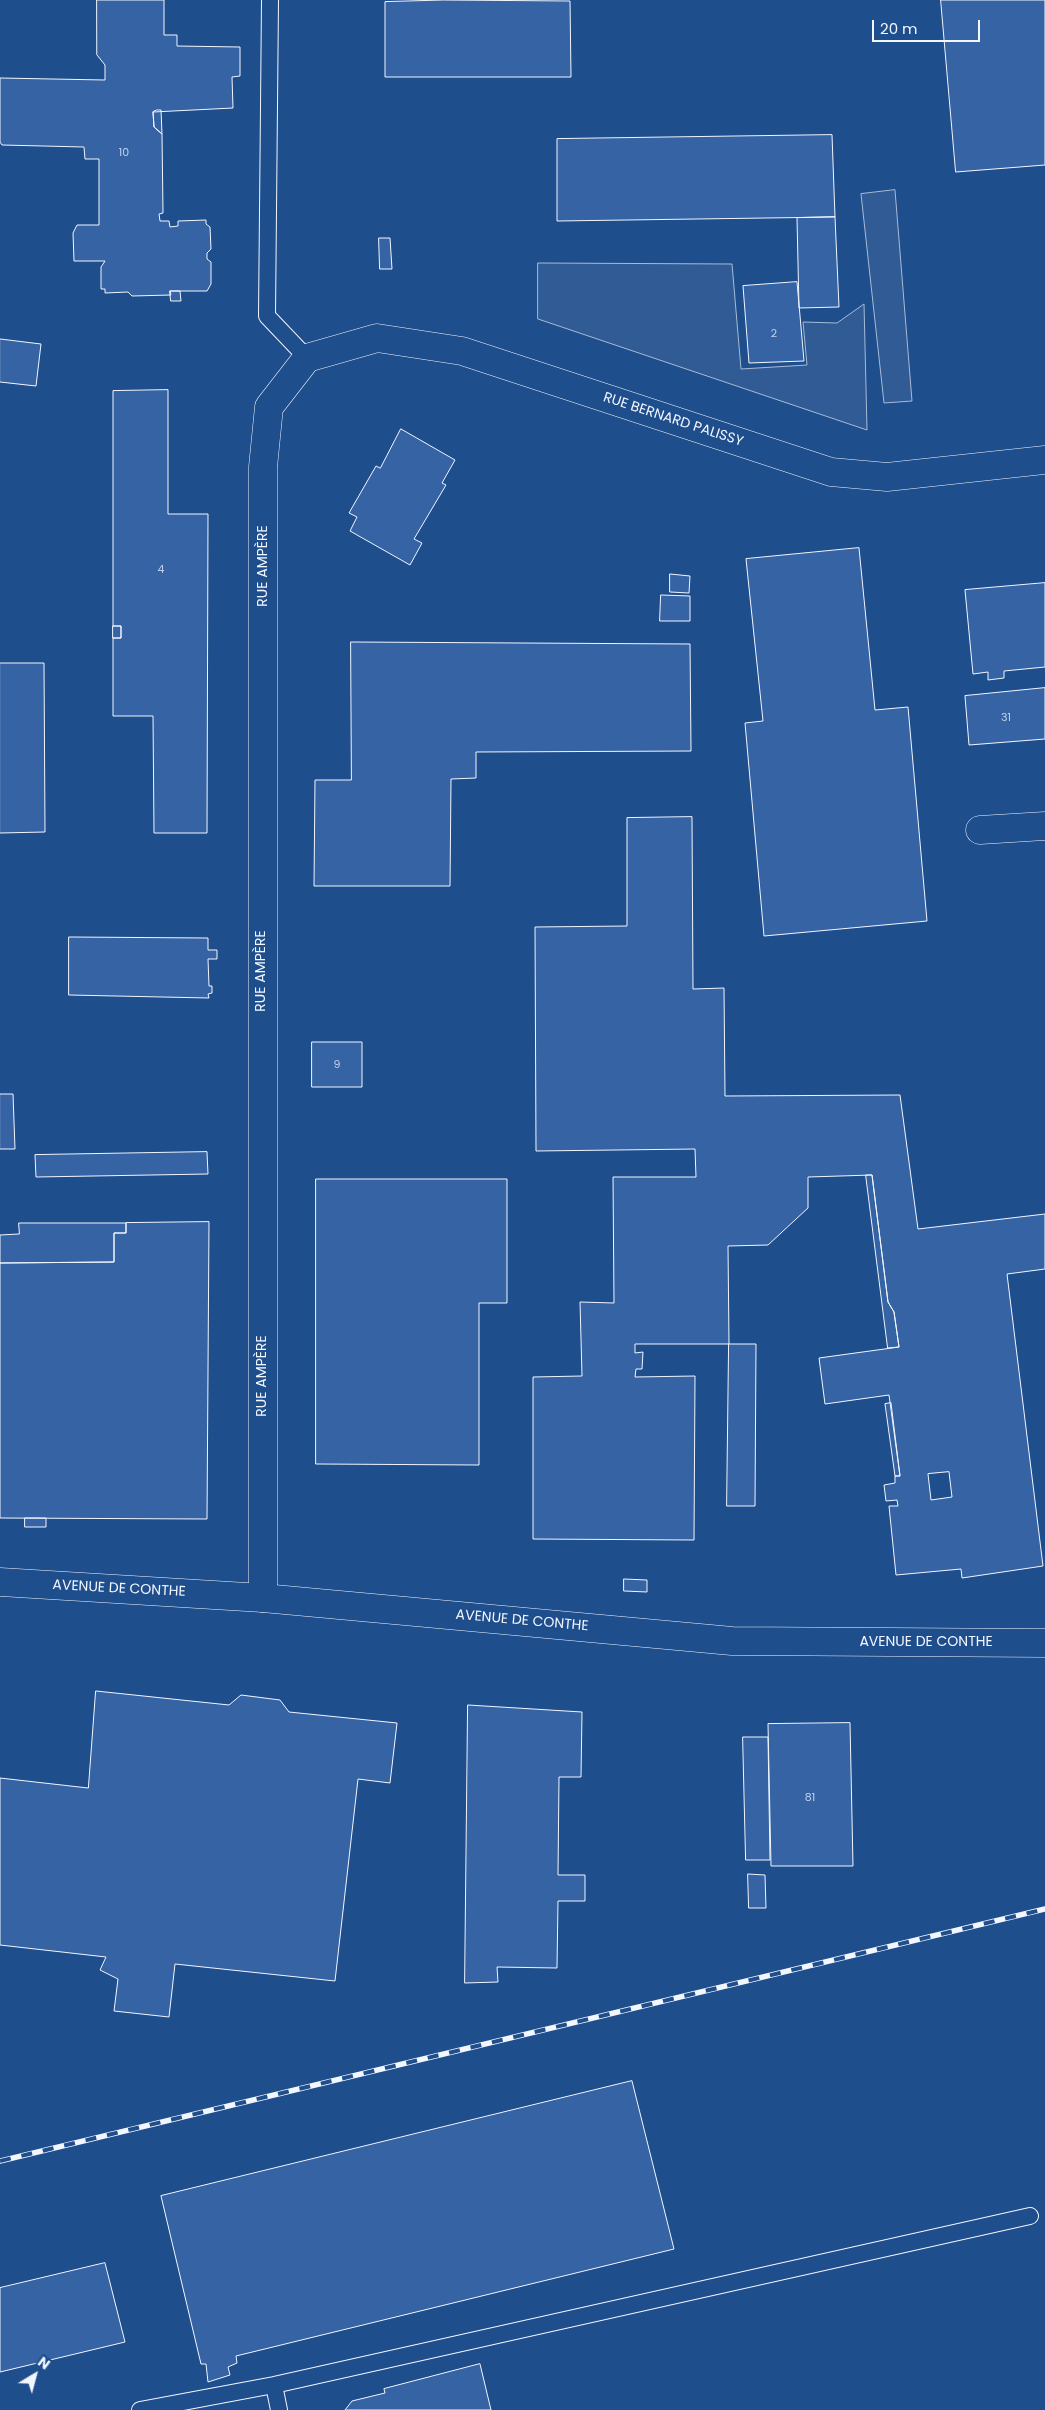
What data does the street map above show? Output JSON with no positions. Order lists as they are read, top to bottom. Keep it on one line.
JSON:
{"streets":{"street":["RUE BERNARD PALISSY","RUE AMPÈRE","AVENUE DE CONTHE"]},"crossings":[["RUE BERNARD PALISSY","RUE AMPÈRE"],["RUE AMPÈRE","AVENUE DE CONTHE"]],"house_numbers":["10","2","4","31","9","81"],"scale_bar":"20 m","north":"top right"}
